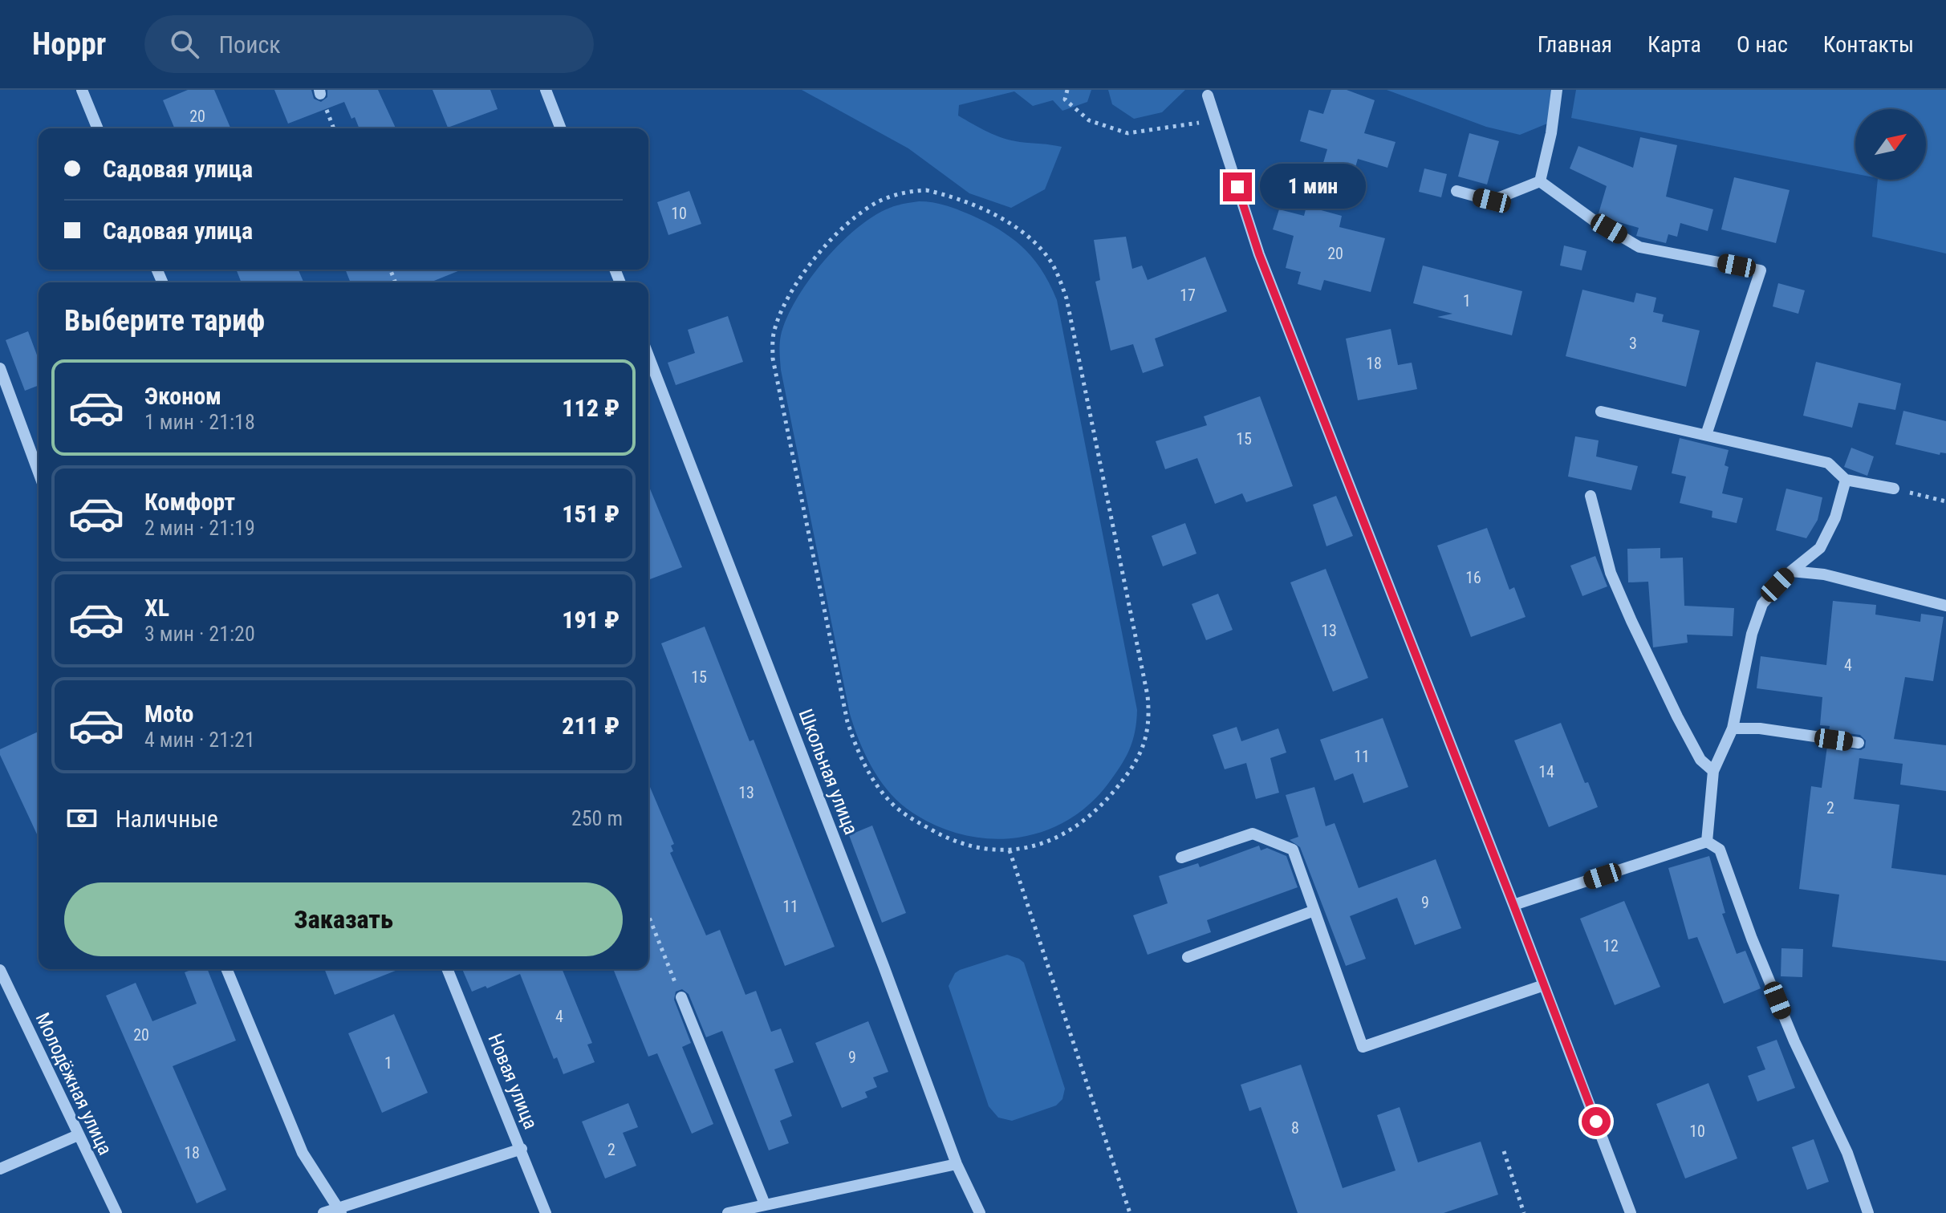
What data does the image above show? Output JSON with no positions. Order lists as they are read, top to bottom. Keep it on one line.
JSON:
{"streets":{"street":["Школьная улица","Новая улица","Молодёжная улица"]},"house_numbers":["20","10","20","17","1","3","18","15","16","13","4","15","11","14","13","2","9","11","12","4","20","9","1","8","10","2","18"],"north":"top right","page":{"header":"Hoppr","search":"Поиск","nav":["Главная","Карта","О нас","Контакты"],"banner":["Садовая улица","Садовая улица"],"bubble":"1 мин","heading":"Выберите тариф","list":[{"name":"Эконом","note":"1 мин · 21:18","value":"112 ₽"},{"name":"Комфорт","note":"2 мин · 21:19","value":"151 ₽"},{"name":"XL","note":"3 мин · 21:20","value":"191 ₽"},{"name":"Moto","note":"4 мин · 21:21","value":"211 ₽"}],"pay":["Наличные","250 m"],"buttons":"Заказать"}}
